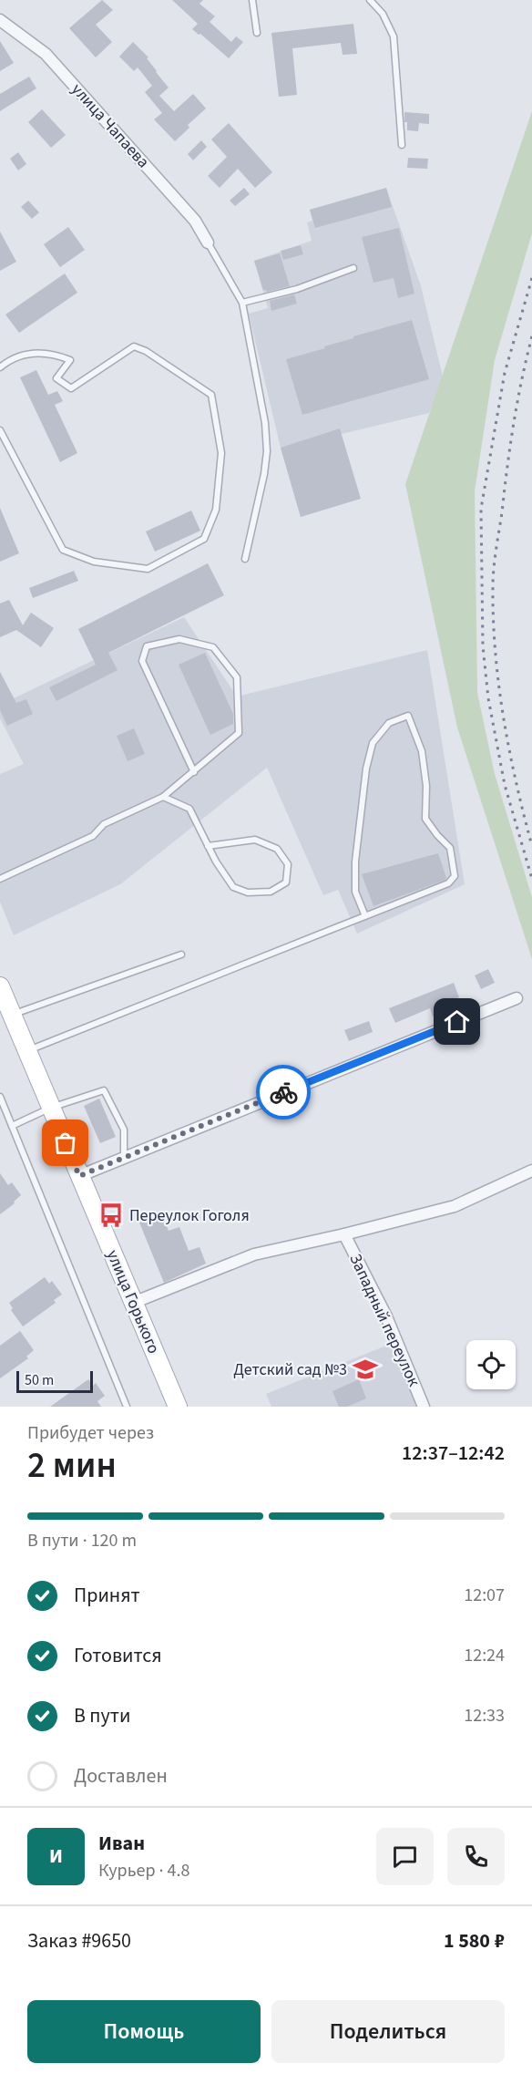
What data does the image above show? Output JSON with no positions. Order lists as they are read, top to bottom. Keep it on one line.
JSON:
{"streets":{"main road":["улица Горького"],"street":["улица Чапаева","Западный переулок"]},"crossings":[["улица Горького","Западный переулок"]],"places":{"bus stop":["Переулок Гоголя"],"school or university":["Детский сад №3"]},"scale_bar":"50 m","page":{"scale":"50 m","heading":["2 мин","Прибудет через","12:37–12:42"],"panel":["Иван","Курьер · 4.8","Заказ #9650","1 580 ₽"],"bar":"В пути · 120 m","list":[["Принят","12:07"],["Готовится","12:24"],["В пути","12:33"],"Доставлен"],"round":"И","buttons":["Помощь","Поделиться"]}}
